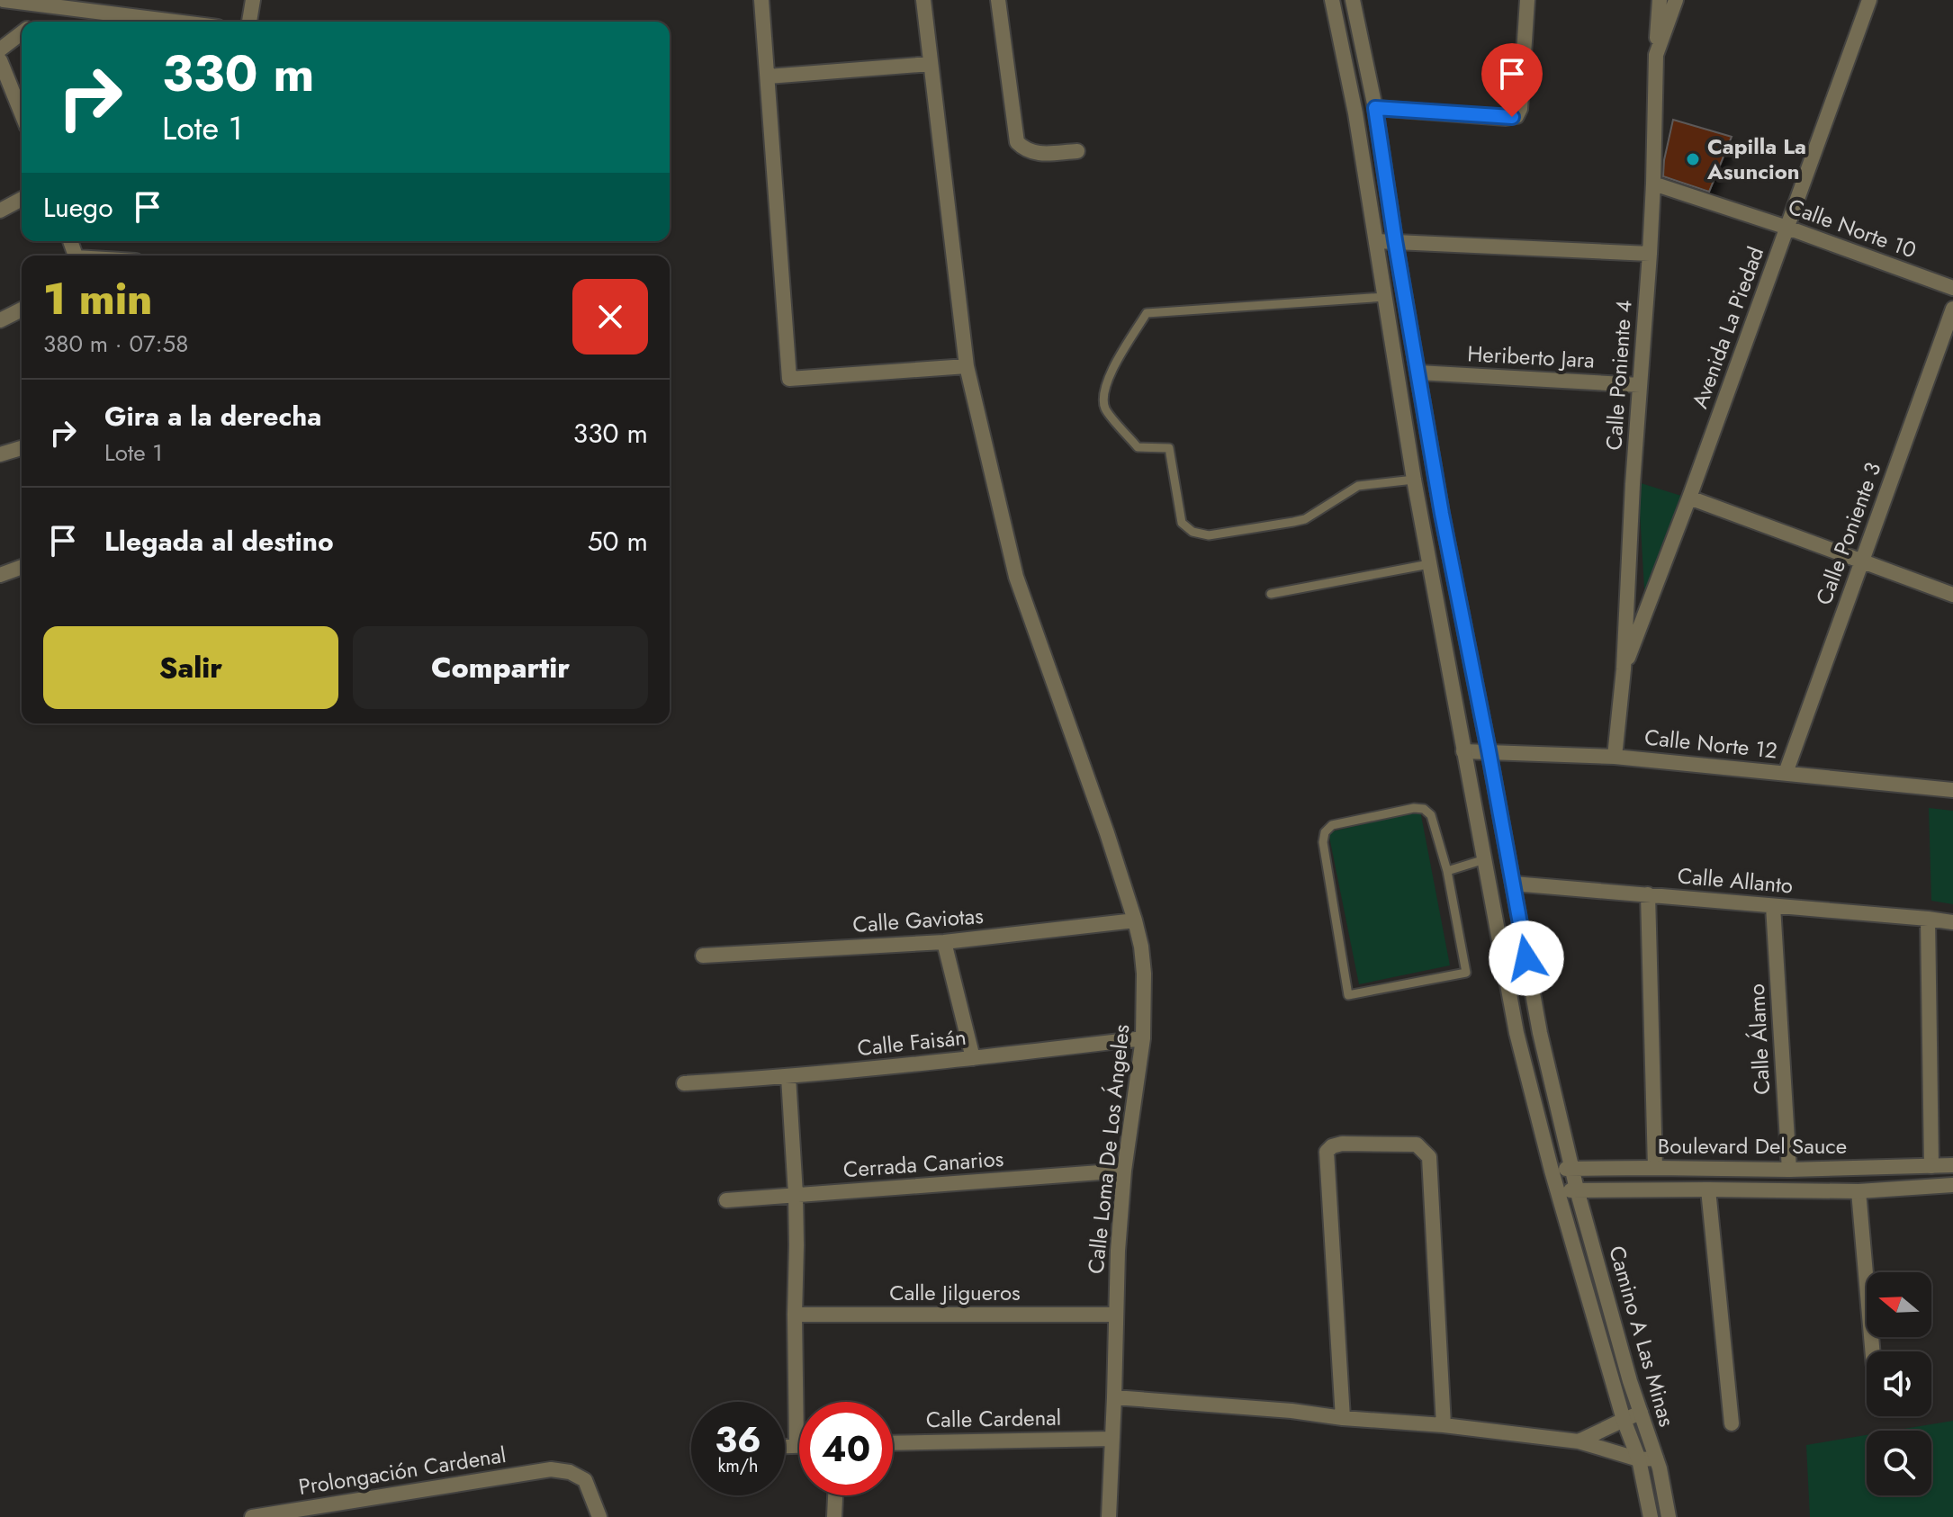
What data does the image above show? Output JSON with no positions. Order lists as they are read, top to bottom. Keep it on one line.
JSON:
{"streets":{"street":["Calle Norte 10","Avenida La Piedad","Heriberto Jara","Calle Poniente 4","Calle Poniente 3","Calle Norte 12","Calle Allanto","Calle Gaviotas","Calle Álamo","Calle Faisán","Boulevard Del Sauce","Calle Loma De Los Ángeles","Cerrada Canarios","Calle Jilgueros","Camino A Las Minas","Calle Cardenal","Prolongación Cardenal"]},"crossings":[["Calle Norte 10","Avenida La Piedad"],["Calle Norte 10","Calle Poniente 4"],["Avenida La Piedad","Calle Poniente 4"],["Heriberto Jara","Calle Poniente 4"],["Calle Poniente 4","Calle Norte 12"],["Calle Poniente 3","Calle Norte 12"],["Calle Allanto","Calle Álamo"],["Calle Gaviotas","Calle Loma De Los Ángeles"],["Calle Álamo","Boulevard Del Sauce"],["Calle Faisán","Calle Loma De Los Ángeles"],["Boulevard Del Sauce","Camino A Las Minas"],["Calle Loma De Los Ángeles","Cerrada Canarios"],["Calle Loma De Los Ángeles","Calle Jilgueros"],["Calle Loma De Los Ángeles","Calle Cardenal"]],"places":["Capilla La Asuncion"],"north":"left","page":{"turn":["330 m","Lote 1"],"then":"Luego","heading":["1 min","380 m · 07:58"],"list":[{"name":"Gira a la derecha","note":"Lote 1","value":"330 m"},{"name":"Llegada al destino","value":"50 m"}],"buttons":["Salir","Compartir"],"speed":"36 km/h","limit":"40"}}
